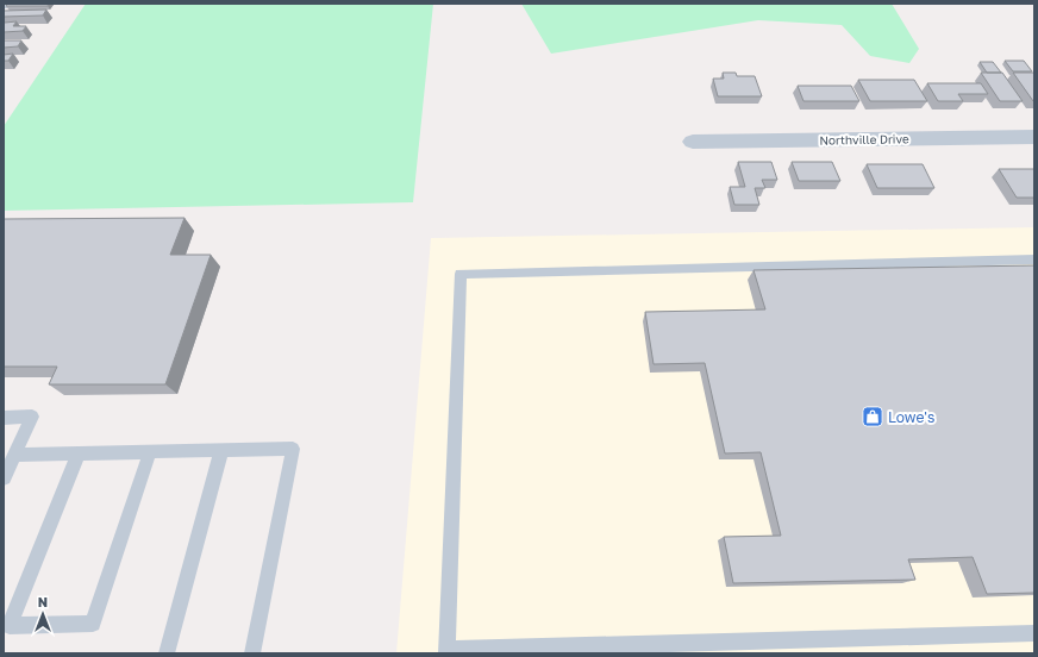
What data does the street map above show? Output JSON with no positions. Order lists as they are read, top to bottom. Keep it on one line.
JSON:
{"streets":{"street":["Northville Drive"]},"places":{"shop":["Lowe's"]},"north":"top"}
